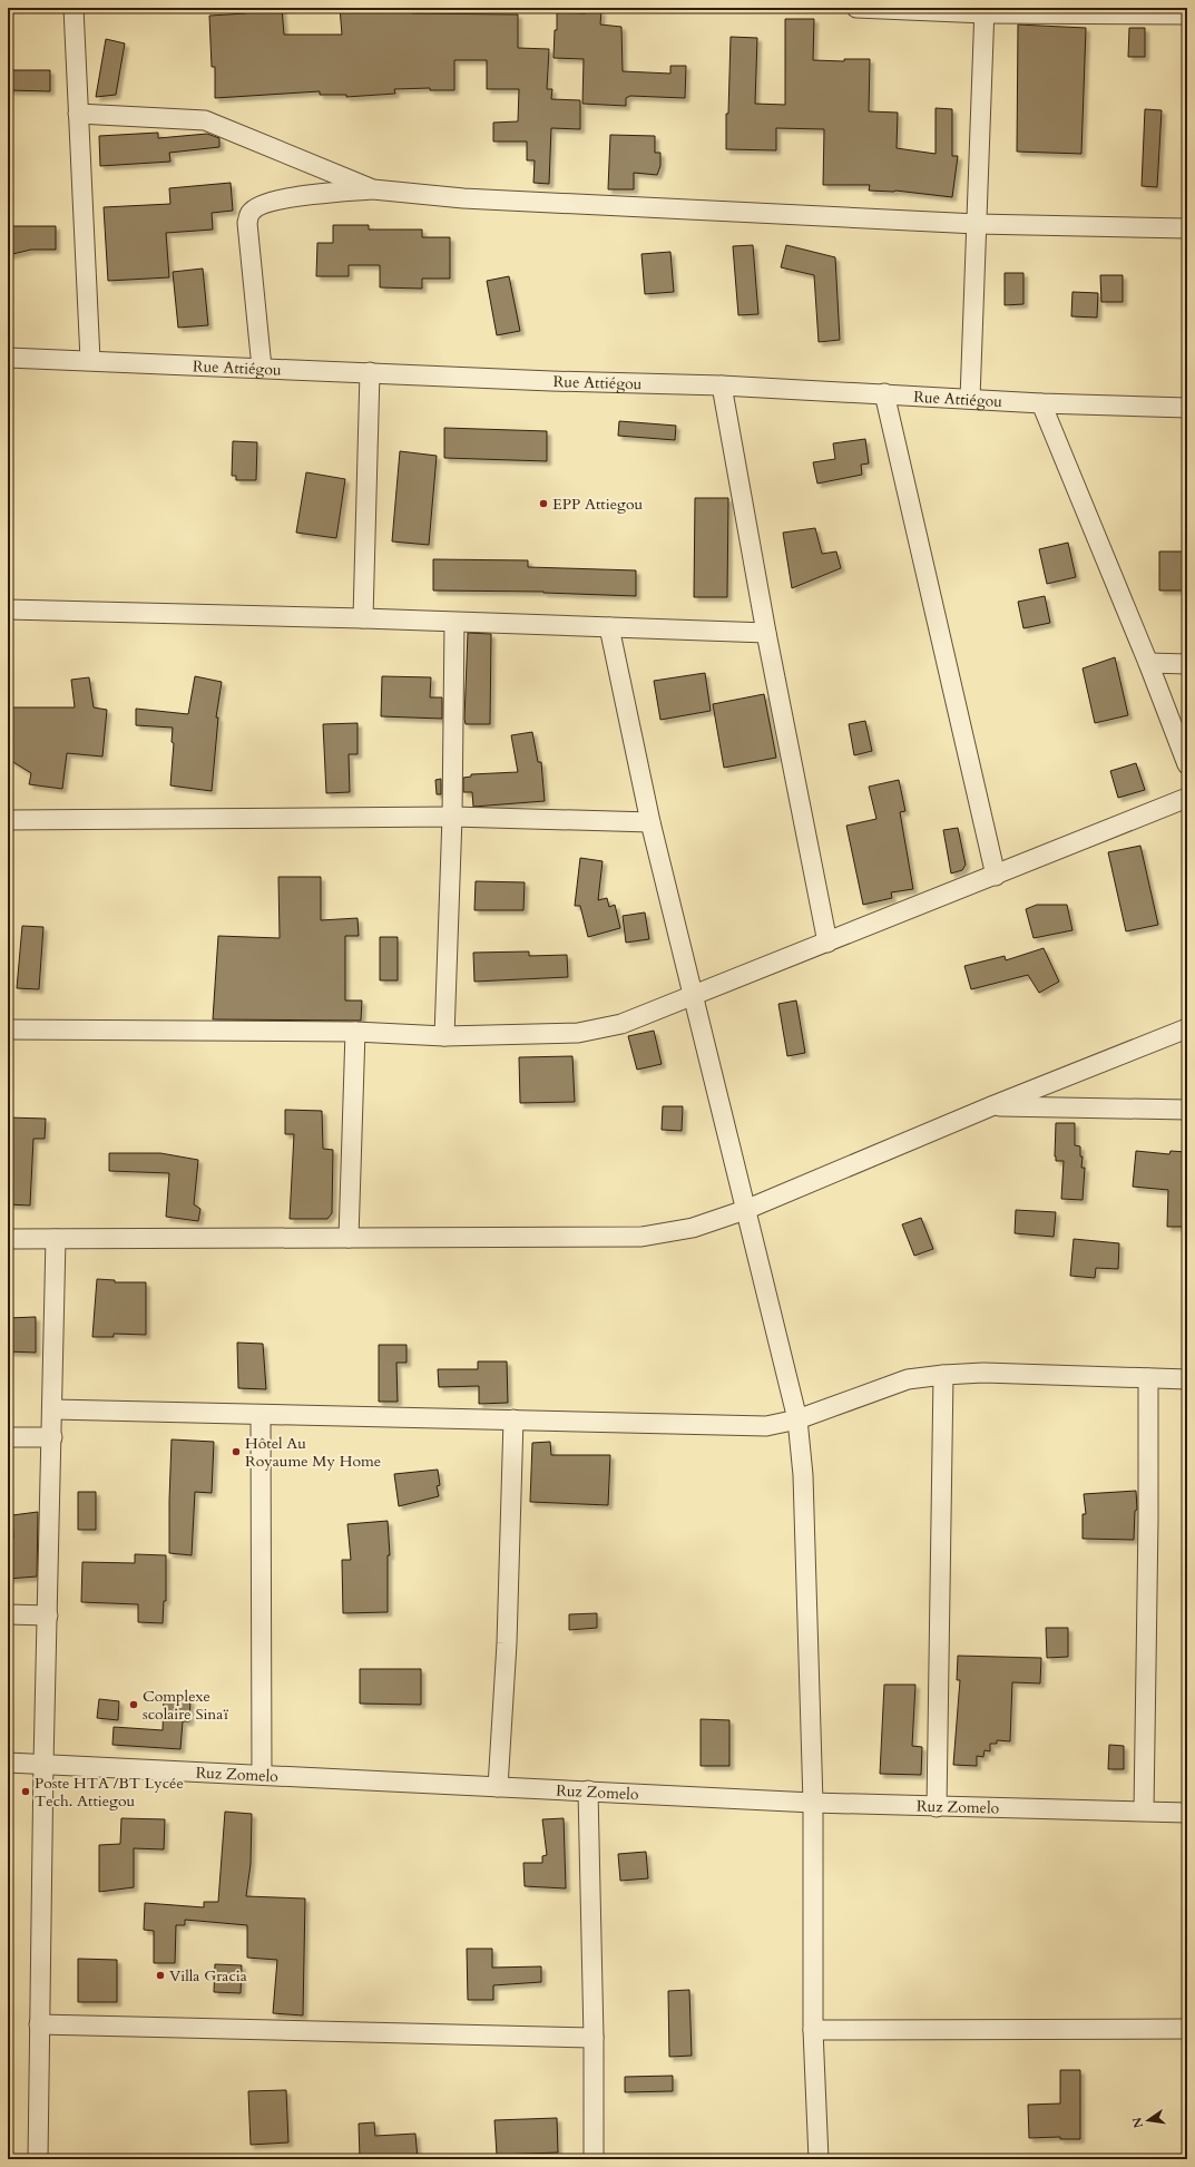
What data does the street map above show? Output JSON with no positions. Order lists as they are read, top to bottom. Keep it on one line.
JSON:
{"streets":{"street":["Rue Attiégou","Ruz Zomelo"]},"places":["EPP Attiegou","Hôtel Au Royaume My Home","Complexe scolaire Sinaï","Poste HTA /BT Lycée Tech. Attiegou","Villa Gracia"],"north":"left"}
